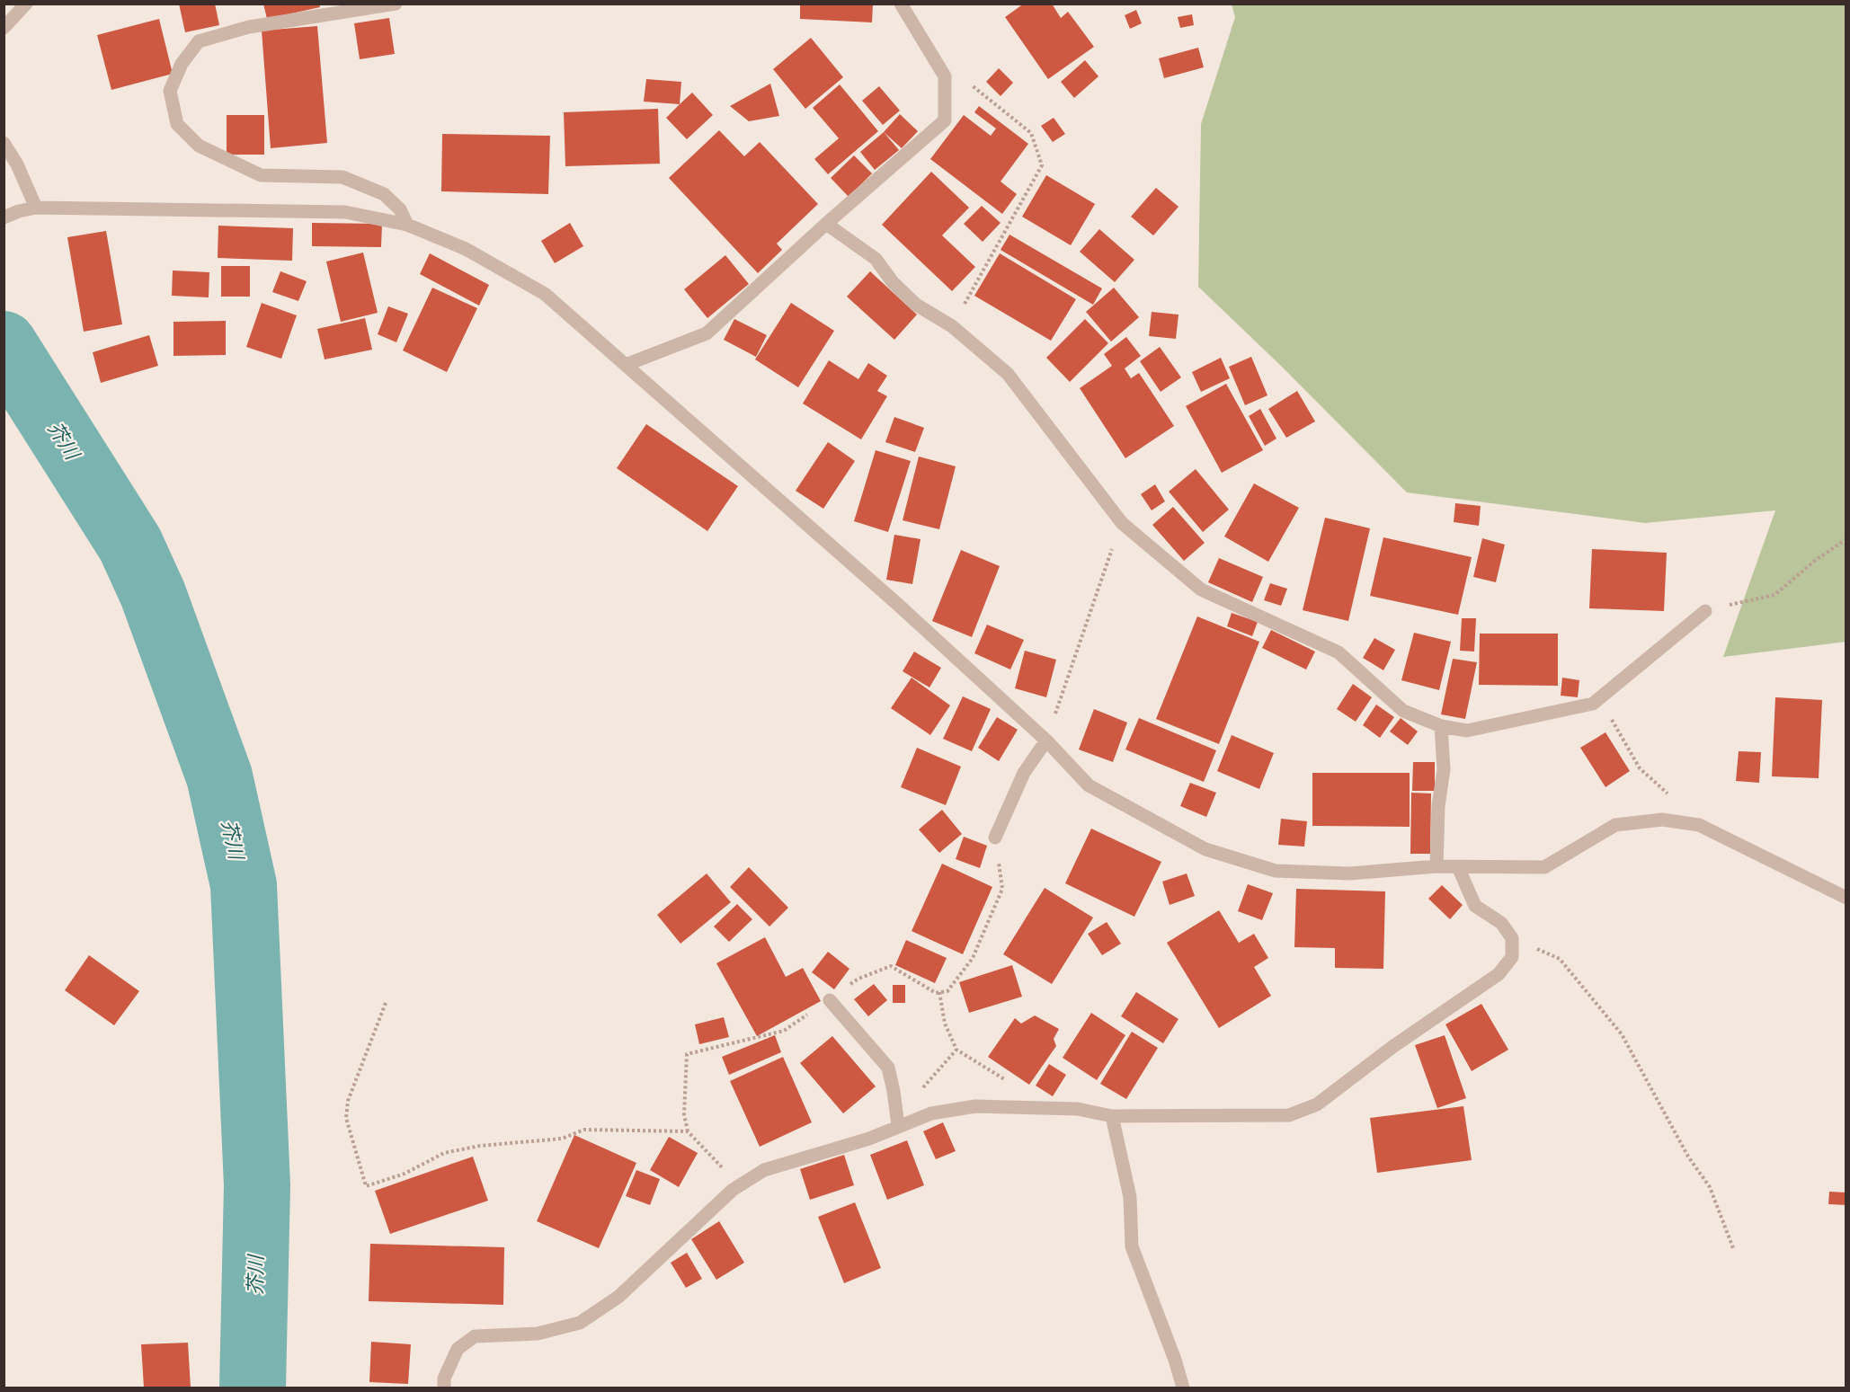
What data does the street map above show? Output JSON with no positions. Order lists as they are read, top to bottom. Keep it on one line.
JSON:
{"water":["芥川"]}
